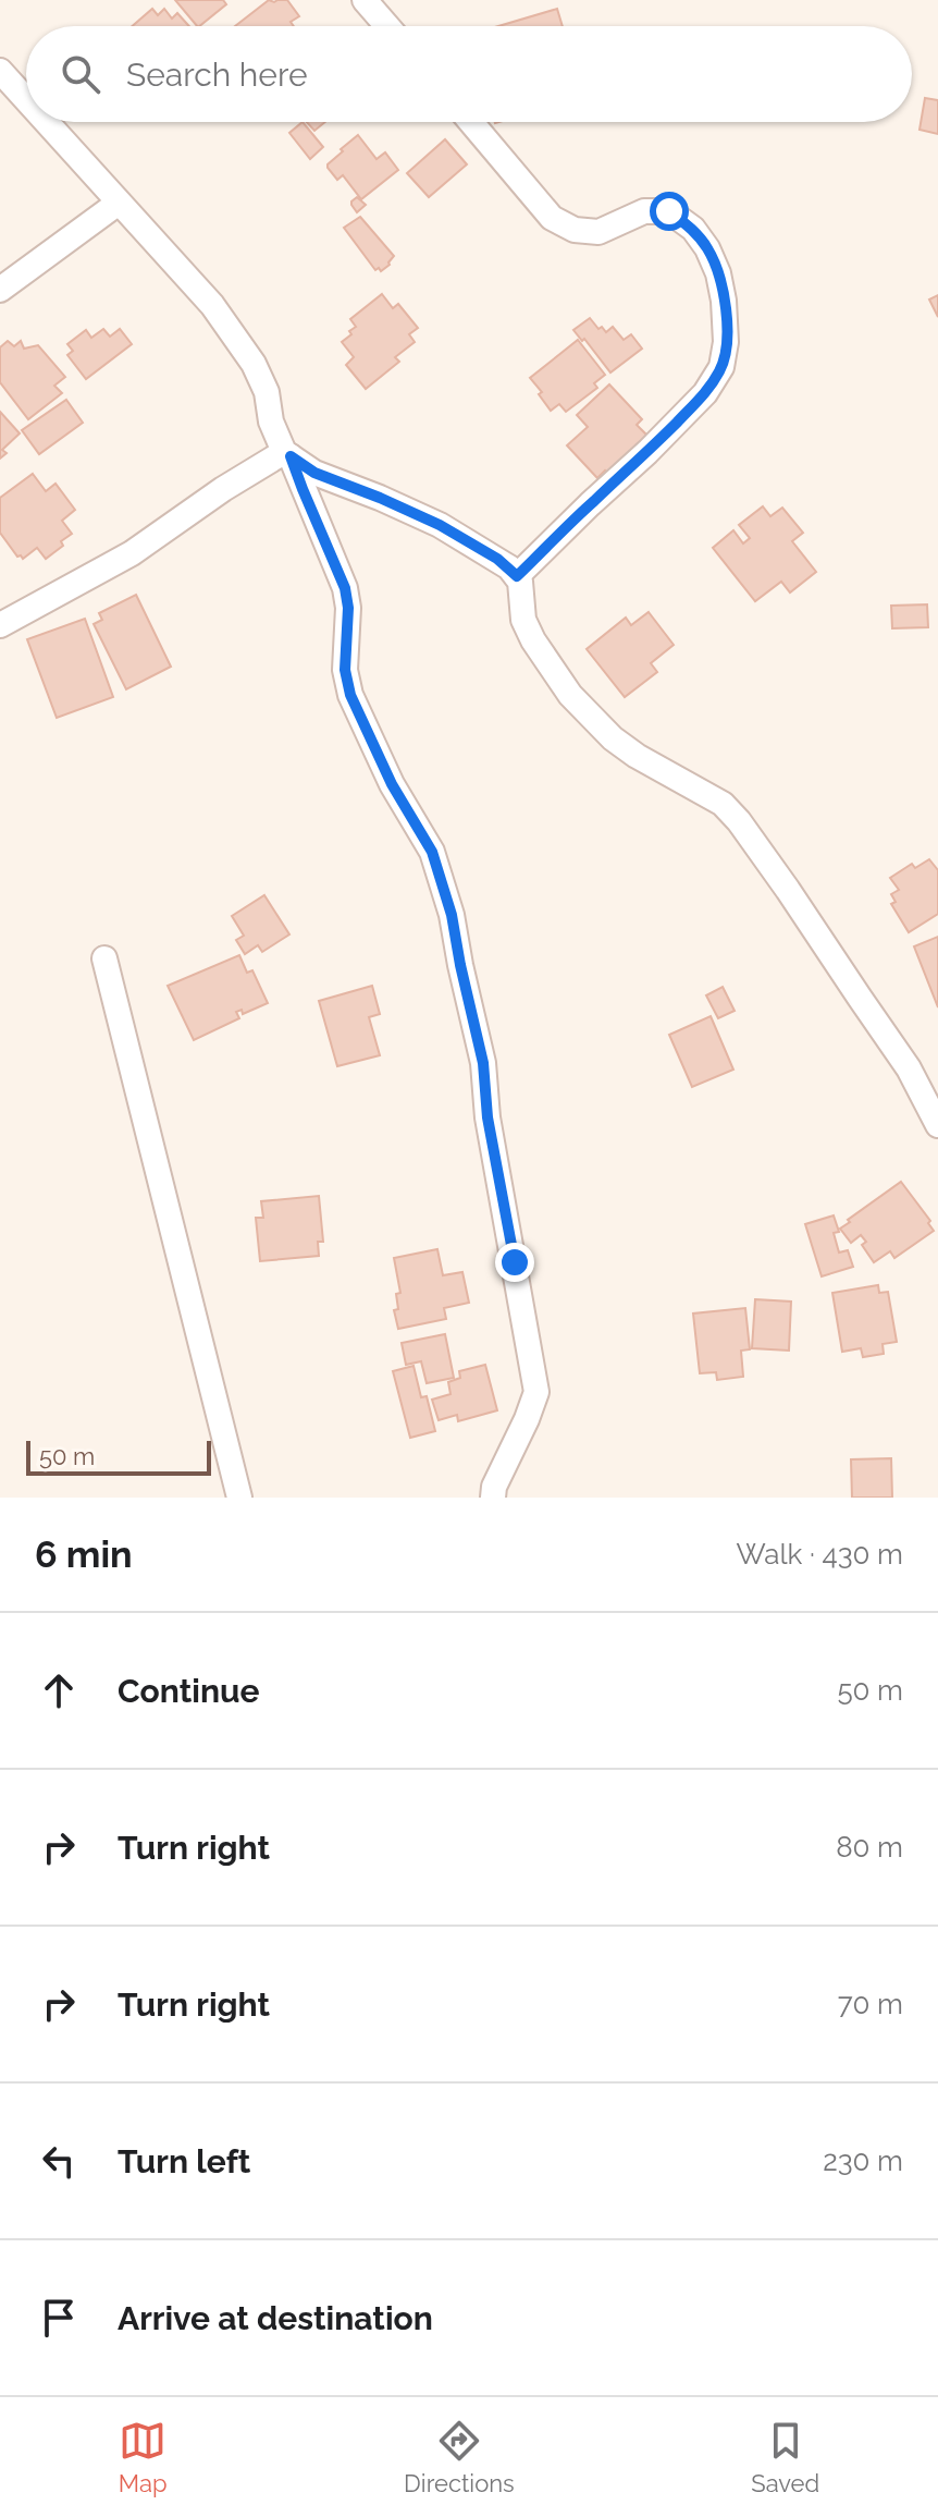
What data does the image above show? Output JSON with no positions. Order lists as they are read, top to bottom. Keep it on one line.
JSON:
{"scale_bar":"50 m","page":{"search":"Search here","scale":"50 m","heading":["6 min","Walk · 430 m"],"list":[["Continue","50 m"],["Turn right","80 m"],["Turn right","70 m"],["Turn left","230 m"],"Arrive at destination"],"nav":["Map","Directions","Saved"]}}
